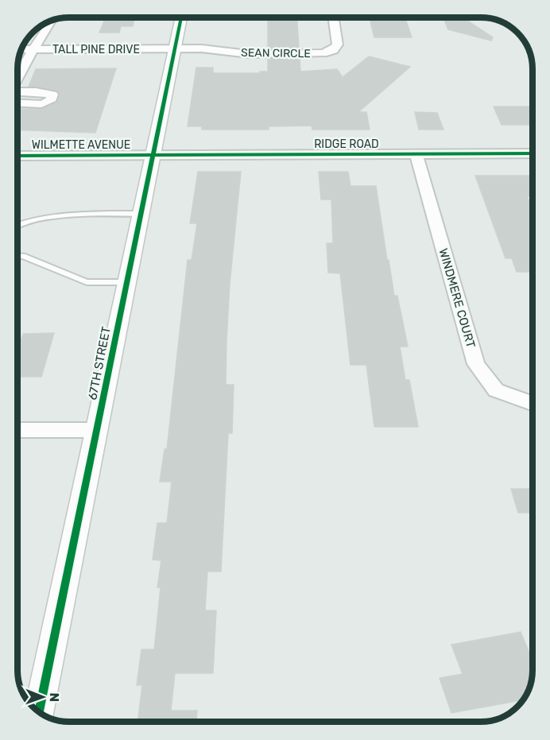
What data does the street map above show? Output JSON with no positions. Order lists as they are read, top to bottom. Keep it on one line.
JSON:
{"streets":{"street":["TALL PINE DRIVE","SEAN CIRCLE","RIDGE ROAD","WILMETTE AVENUE","WINDMERE COURT","67TH STREET"]},"crossings":[["TALL PINE DRIVE","SEAN CIRCLE"],["TALL PINE DRIVE","67TH STREET"],["SEAN CIRCLE","67TH STREET"],["RIDGE ROAD","WILMETTE AVENUE"],["RIDGE ROAD","WINDMERE COURT"],["RIDGE ROAD","67TH STREET"],["WILMETTE AVENUE","67TH STREET"]],"north":"right"}
